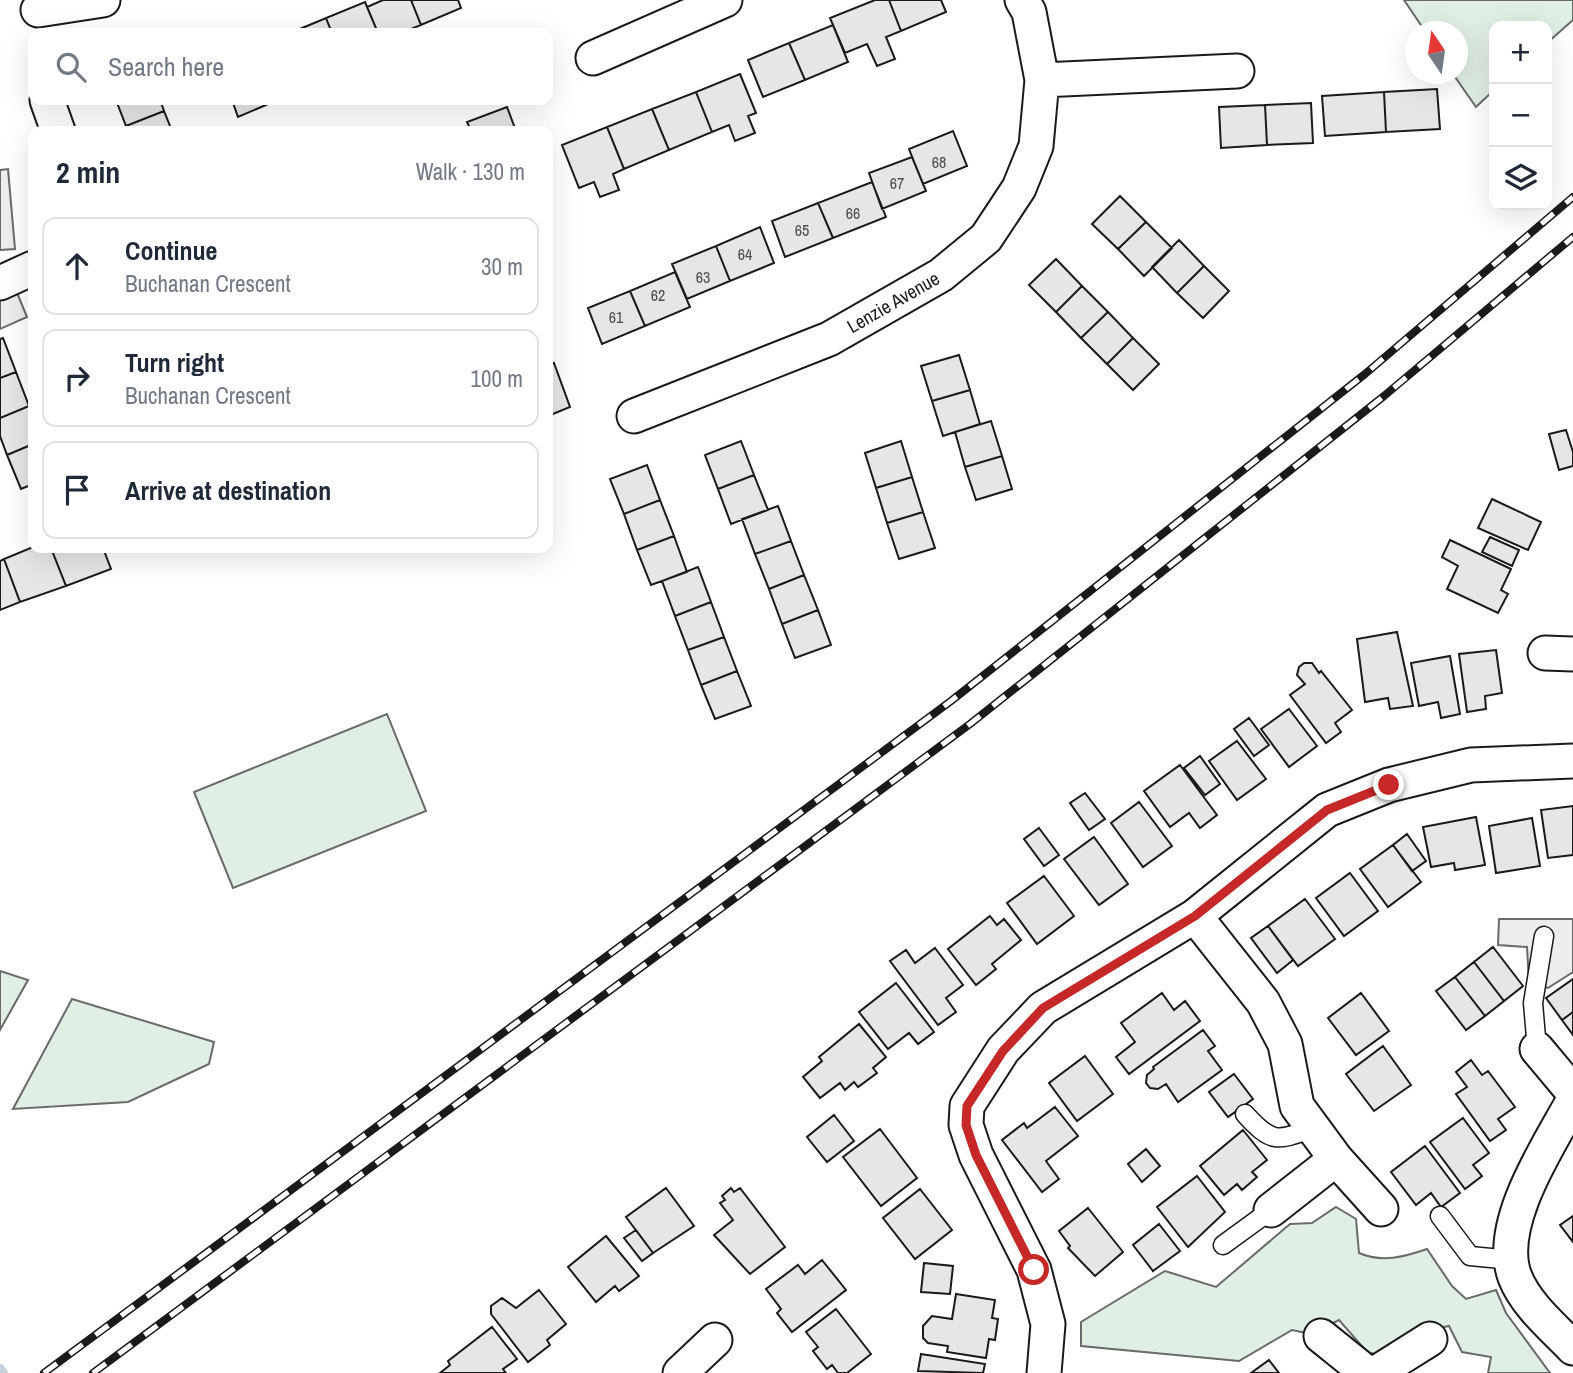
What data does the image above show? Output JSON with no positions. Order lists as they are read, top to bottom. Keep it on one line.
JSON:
{"streets":{"street":["Lenzie Avenue"]},"house_numbers":["68","67","66","65","64","63","62","61"],"north":"top","page":{"map_buttons":["+","−"],"search":"Search here","heading":["2 min","Walk · 130 m"],"list":[["Continue","Buchanan Crescent","30 m"],["Turn right","Buchanan Crescent","100 m"],"Arrive at destination"]}}
